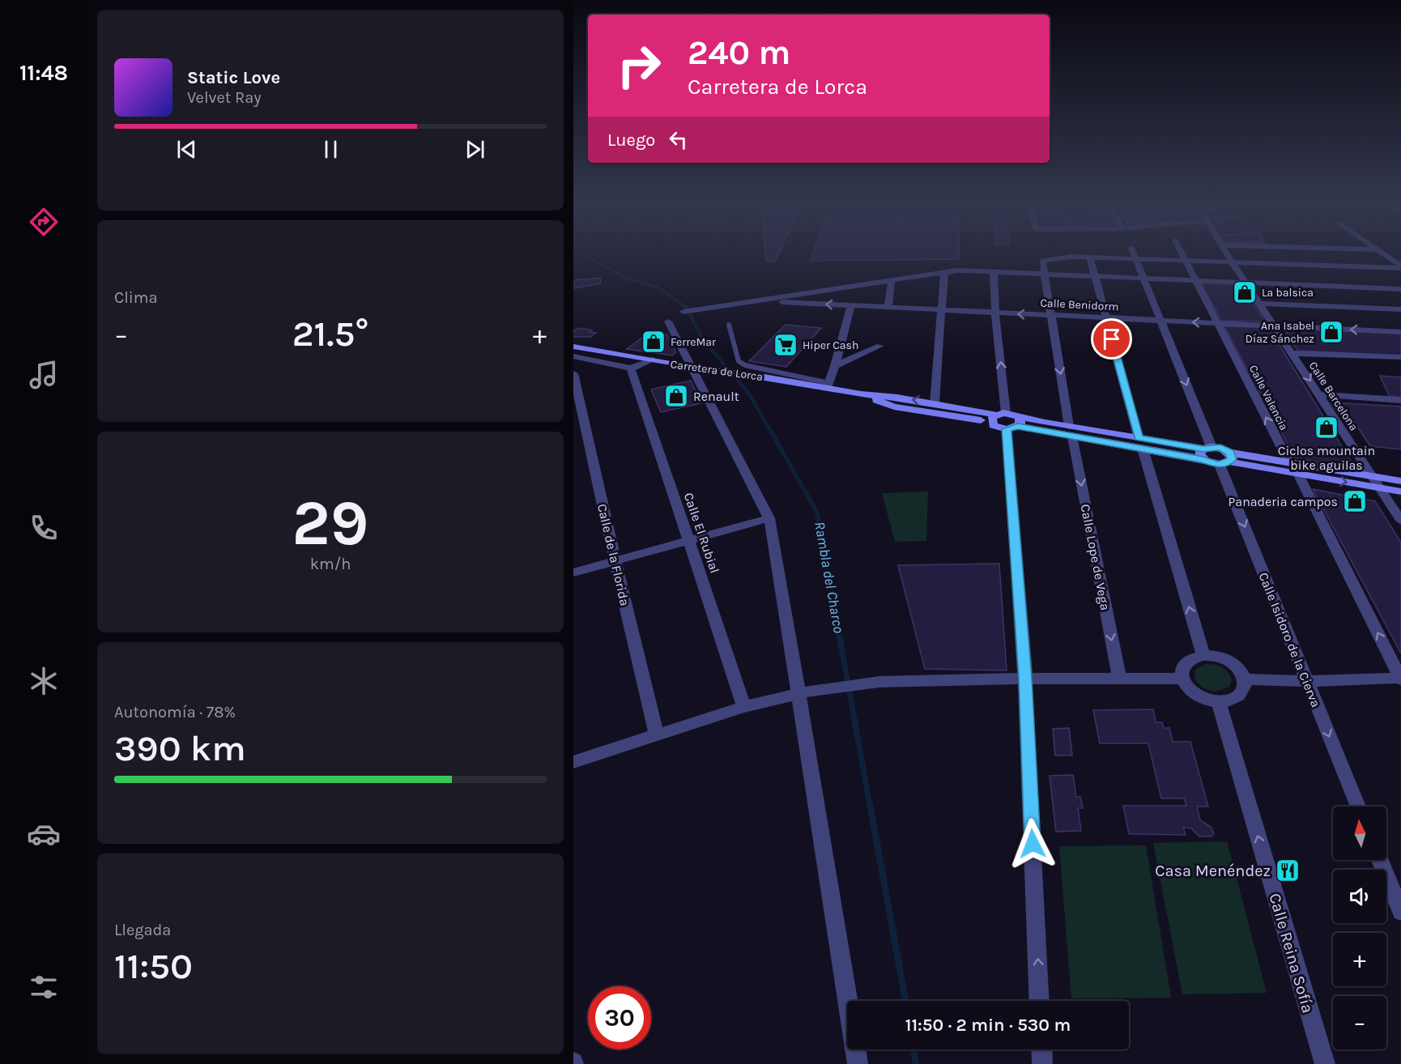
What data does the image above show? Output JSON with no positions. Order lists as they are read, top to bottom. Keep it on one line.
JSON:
{"streets":{"main road":["Carretera de Lorca"],"street":["Calle Benidorm","Calle Barcelona","Calle Valencia","Calle El Rubial","Calle de la Florida","Calle Lope de Vega","Calle Isidoro de la Cierva","Calle Reina Sofía"]},"crossings":[["Calle Benidorm","Calle Barcelona"],["Calle Benidorm","Calle Valencia"],["Calle Benidorm","Calle Lope de Vega"]],"one_way":["Calle Reina Sofía"],"water":["Rambla del Charco"],"places":{"shop":["La balsica","Ana Isabel Díaz Sánchez","FerreMar","Renault","Ciclos mountain bike aguilas","Panaderia campos"],"supermarket":["Hiper Cash"],"restaurant":["Casa Menéndez"]},"north":"top","page":{"tabs":"11:48","turn":["240 m","Carretera de Lorca"],"song":["Static Love","Velvet Ray"],"then":"Luego","tile":["Clima",["29","km/h"],["Autonomía · 78%","390 km"],["Llegada","11:50"]],"heat":["−","21.5°","+"],"map_buttons":["+","−"],"limit":"30","trip":"11:50 · 2 min · 530 m"}}
